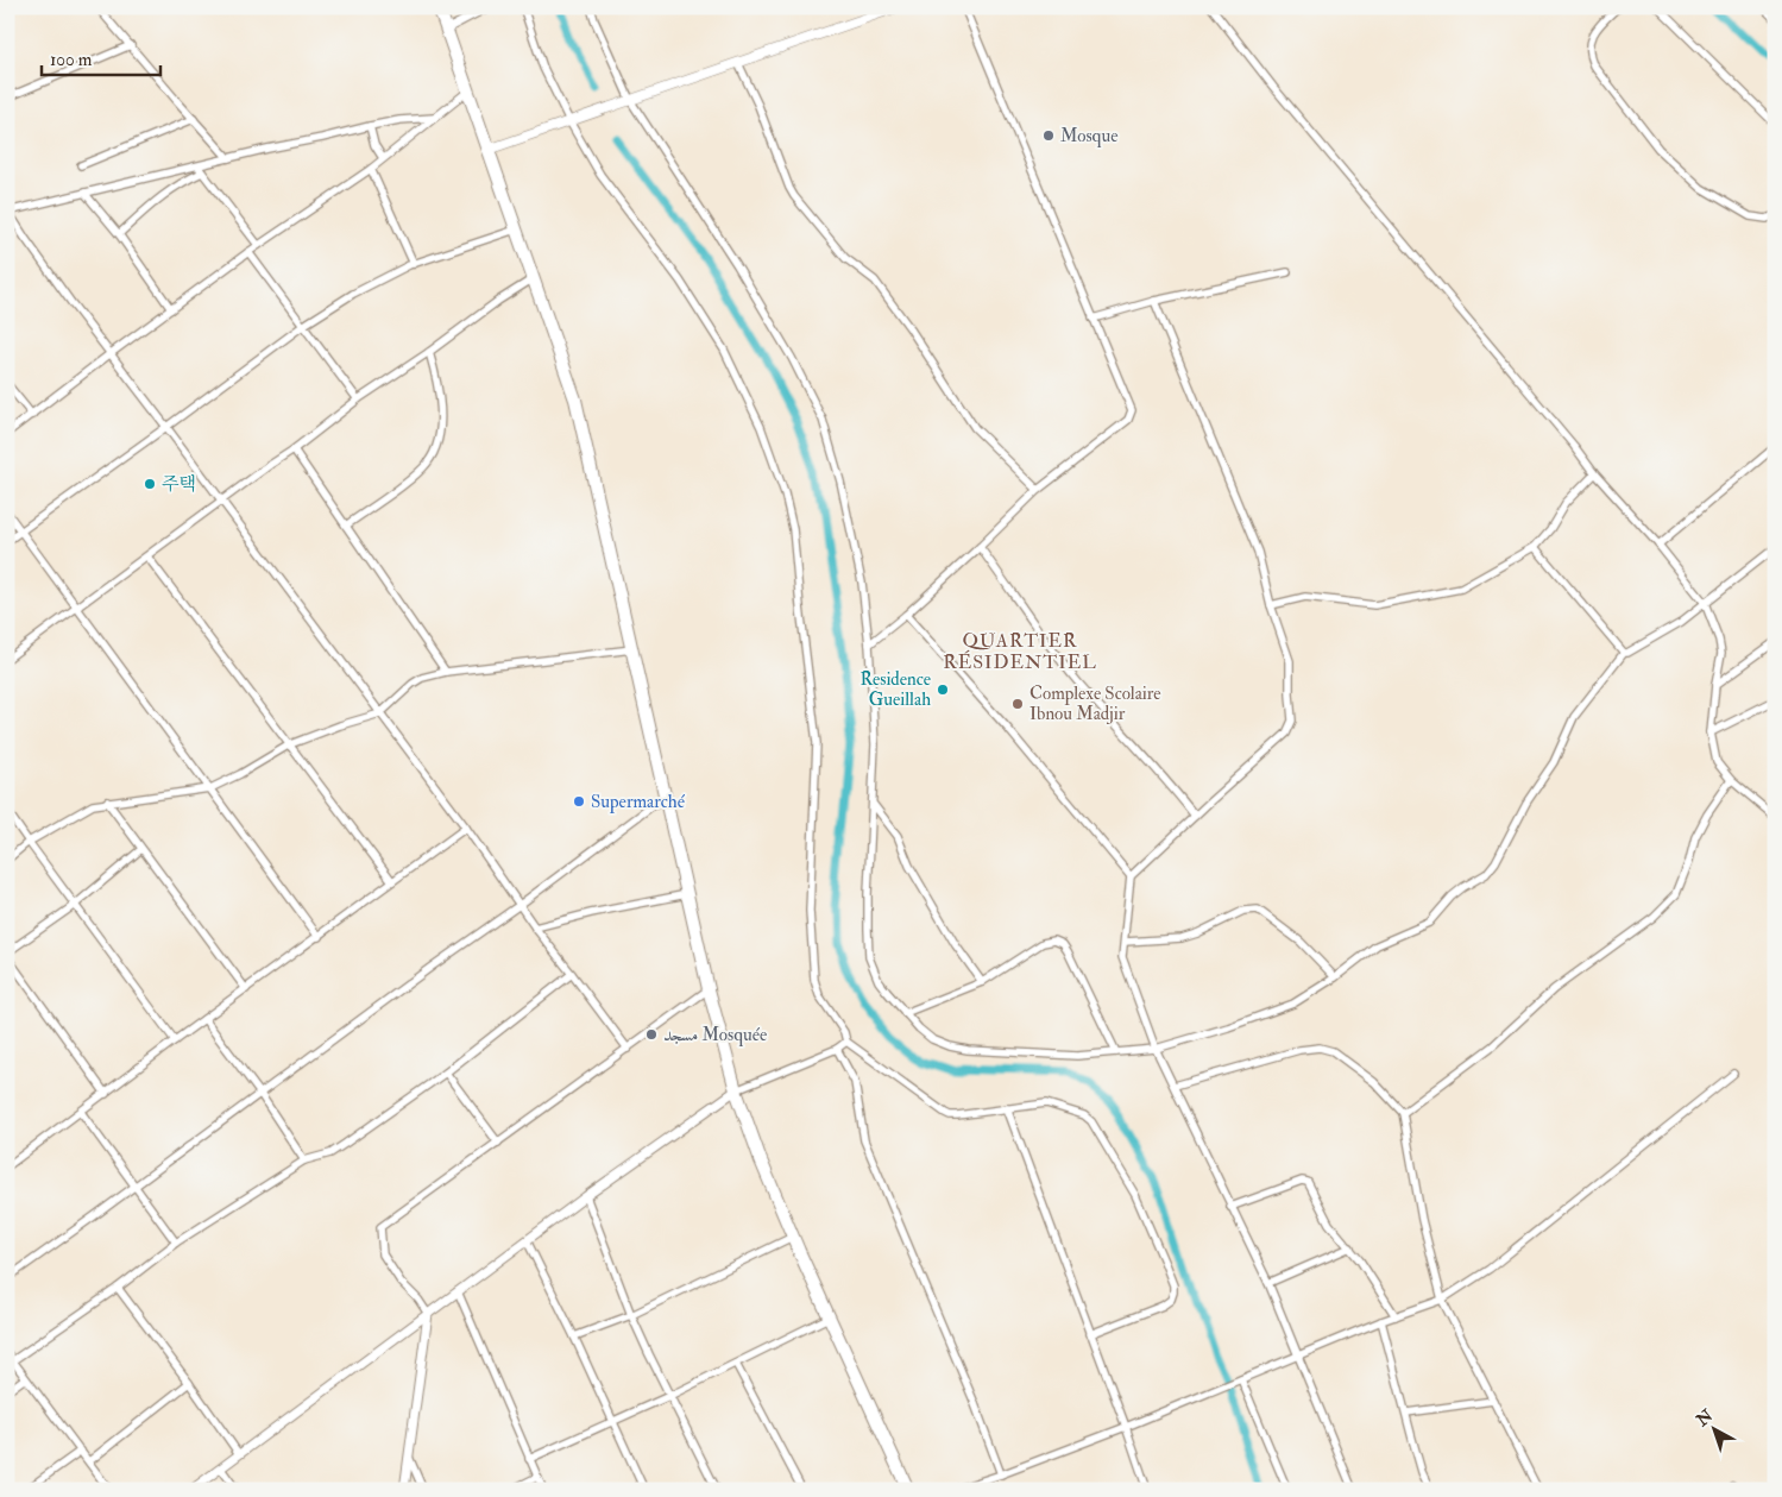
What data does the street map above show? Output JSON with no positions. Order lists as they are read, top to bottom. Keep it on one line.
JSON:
{"districts":["QUARTIER RÉSIDENTIEL"],"places":["Mosque","주택","Residence Gueillah","Complexe Scolaire Ibnou Madjir","Supermarché","مسجد Mosquée"],"scale_bar":"100 m","north":"top left"}
